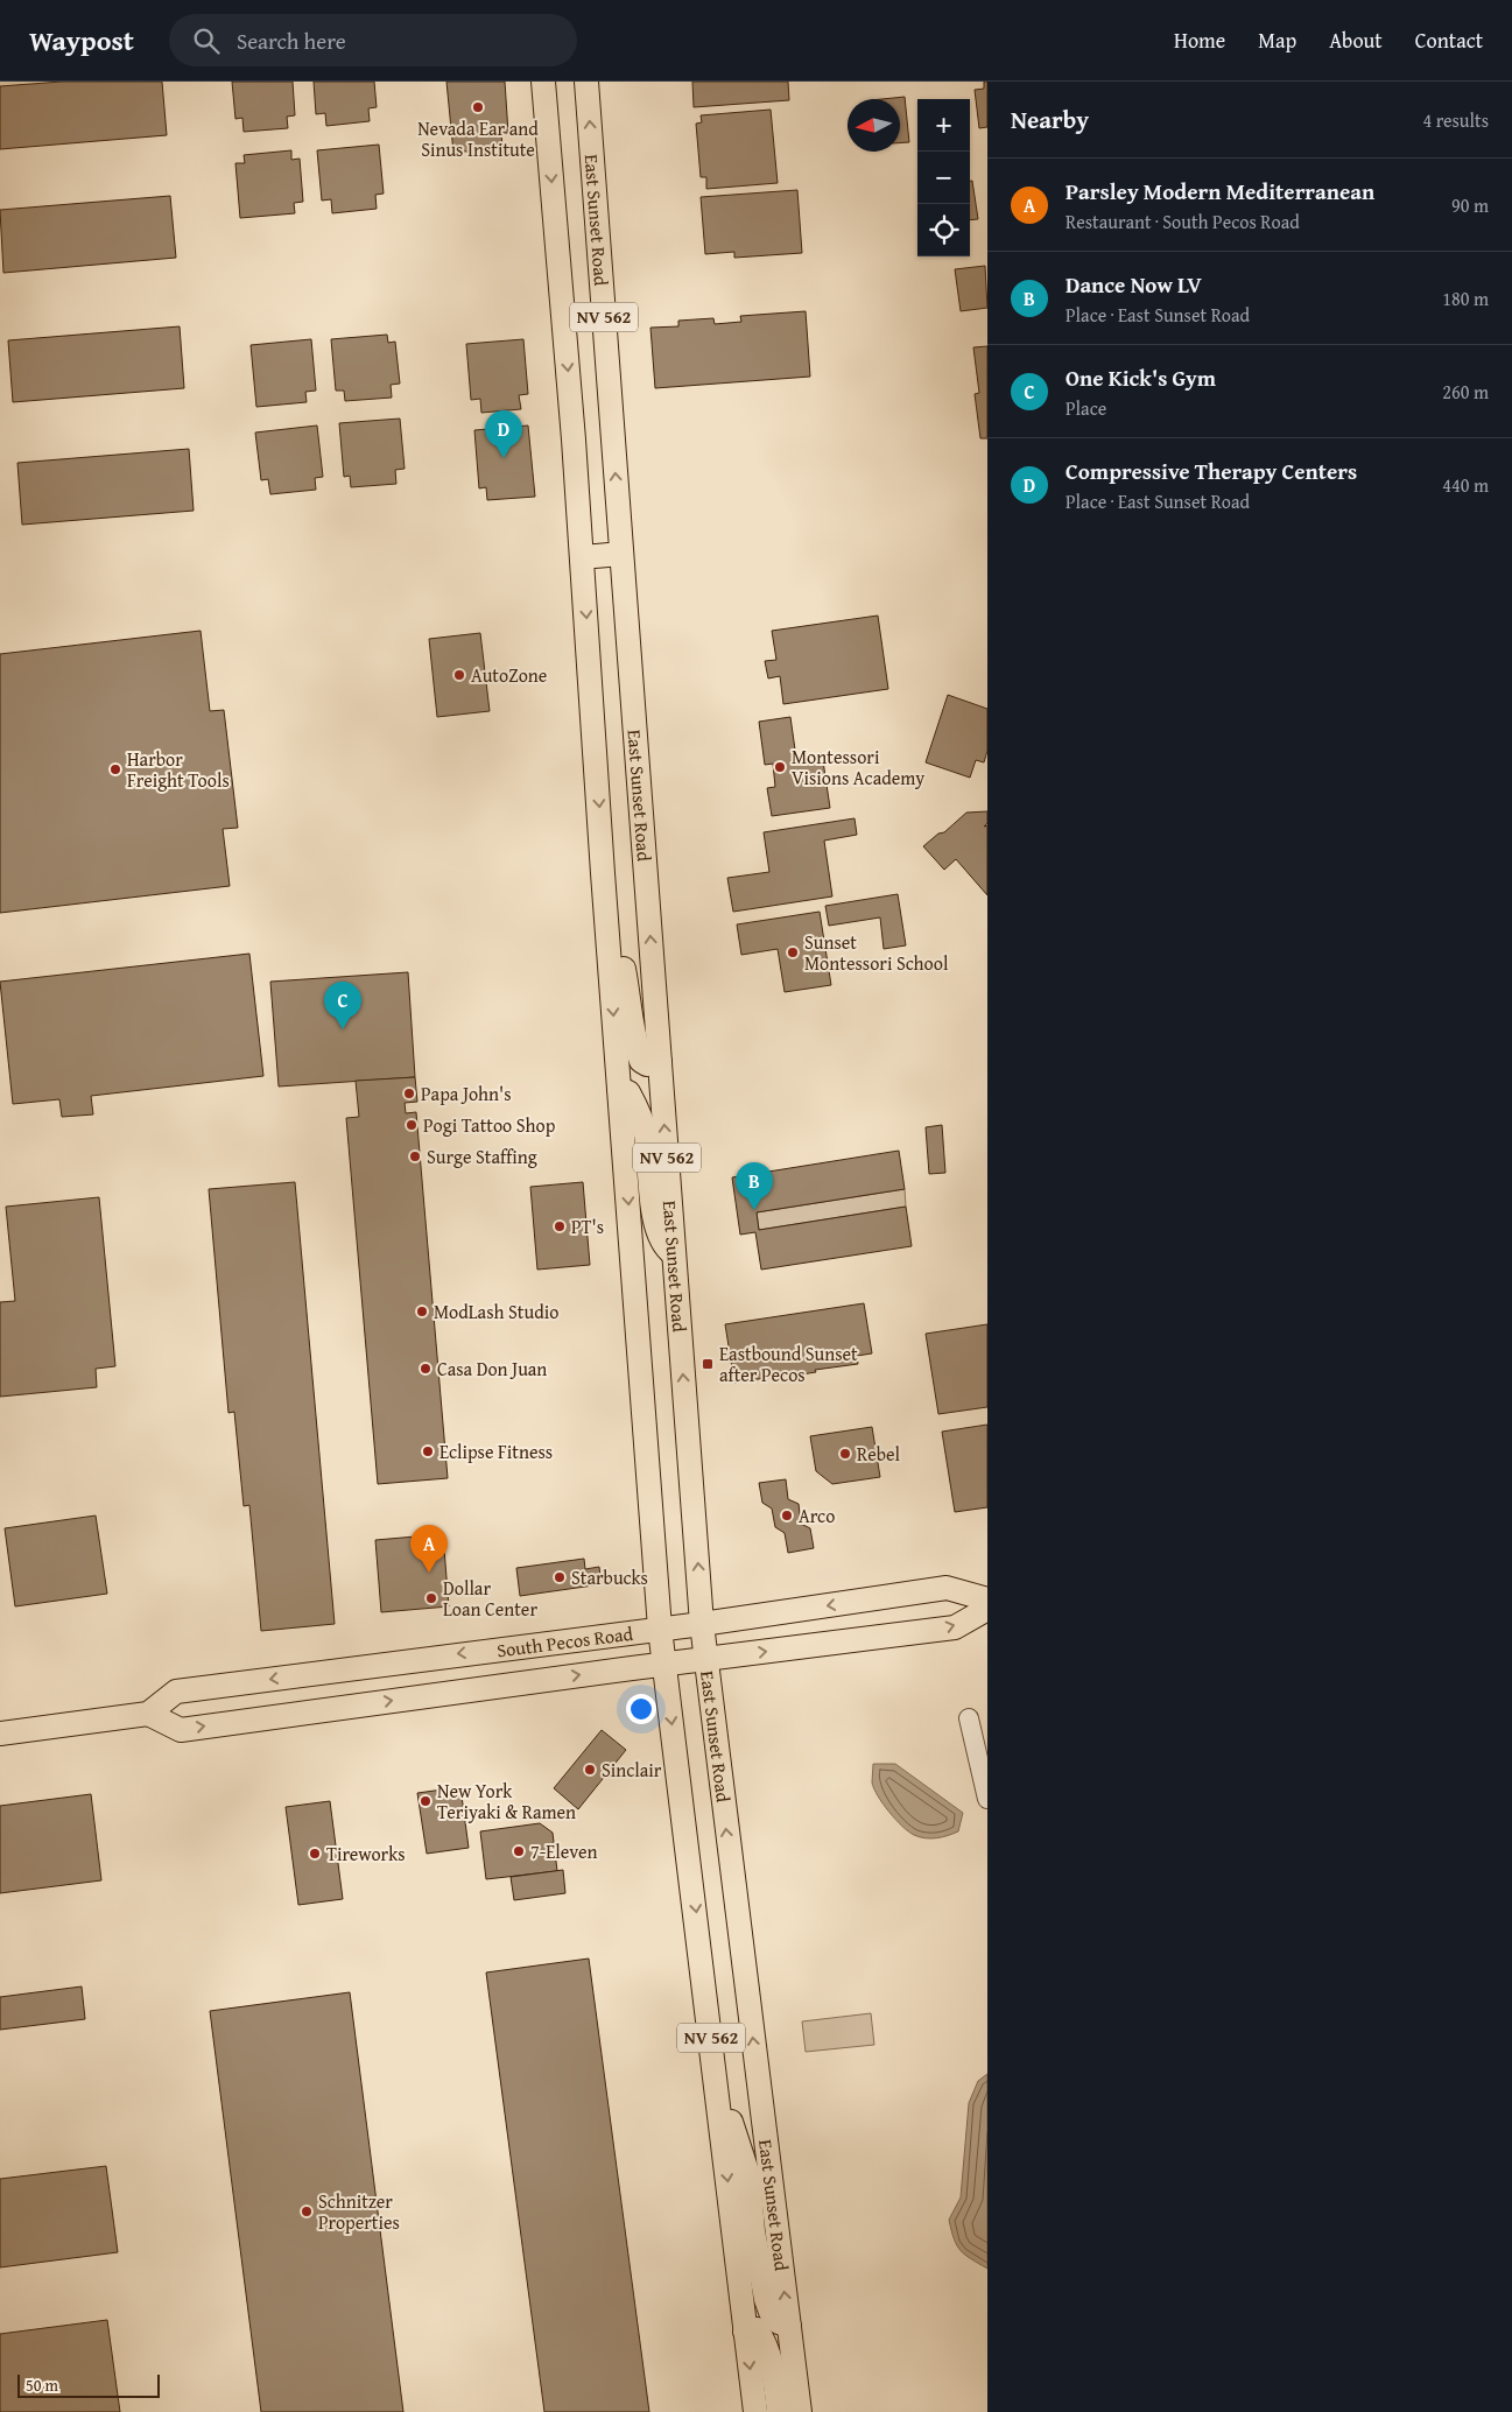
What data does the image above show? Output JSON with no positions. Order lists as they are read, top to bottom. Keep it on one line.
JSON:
{"streets":{"main road":["East Sunset Road","NV 562","South Pecos Road"]},"crossings":[["East Sunset Road","South Pecos Road"],["NV 562","South Pecos Road"]],"places":{"other":["Nevada Ear and Sinus Institute","AutoZone","Montessori Visions Academy","Harbor Freight Tools","Sunset Montessori School","Papa John's","Pogi Tattoo Shop","Surge Staffing","PT's","ModLash Studio","Casa Don Juan","Eclipse Fitness","Rebel","Arco","Starbucks","Dollar Loan Center","Sinclair","New York Teriyaki & Ramen","7-Eleven","Tireworks","Schnitzer Properties"],"transit":["Eastbound Sunset after Pecos"]},"scale_bar":"50 m","north":"left","page":{"header":"Waypost","search":"Search here","nav":["Home","Map","About","Contact"],"heading":["Nearby","4 results"],"map_buttons":["+","−"],"list":[{"mark":"A","name":"Parsley Modern Mediterranean","note":"Restaurant · South Pecos Road","value":"90 m"},{"mark":"B","name":"Dance Now LV","note":"Place · East Sunset Road","value":"180 m"},{"mark":"C","name":"One Kick's Gym","note":"Place","value":"260 m"},{"mark":"D","name":"Compressive Therapy Centers","note":"Place · East Sunset Road","value":"440 m"}],"pins":["D","C","B","A"],"scale":"50 m"}}
